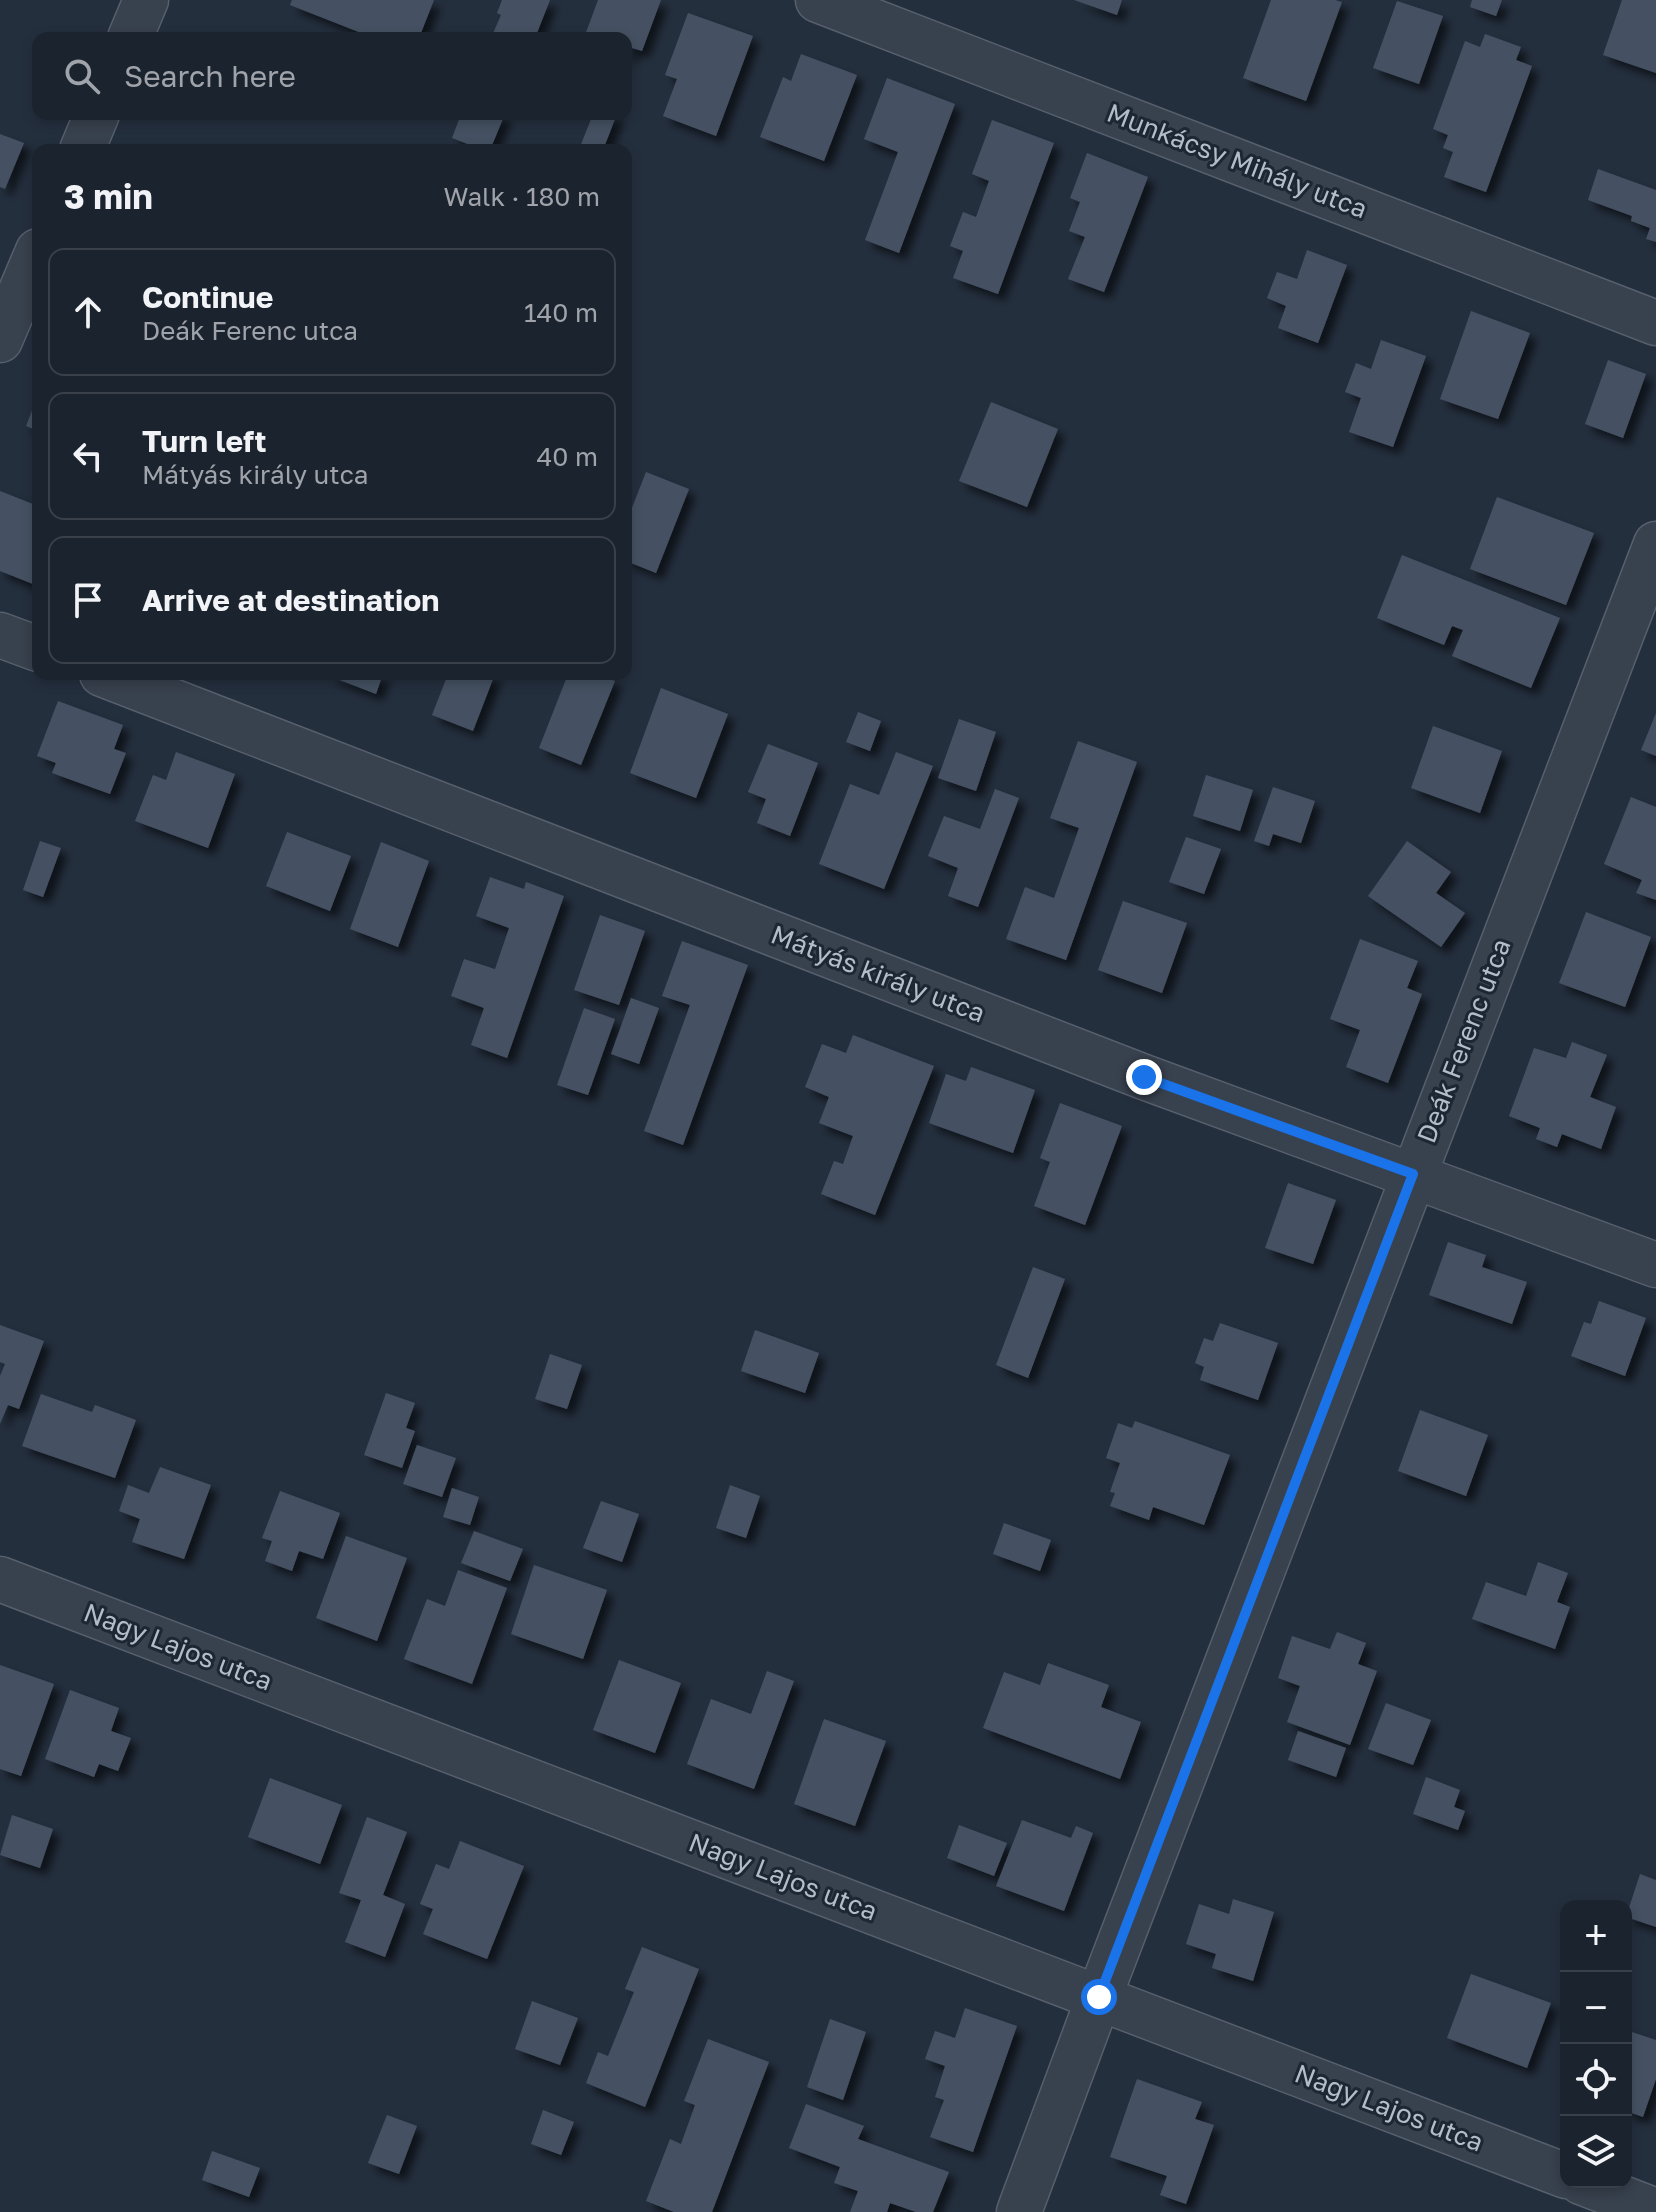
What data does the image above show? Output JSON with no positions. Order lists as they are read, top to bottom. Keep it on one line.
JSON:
{"streets":{"street":["Munkácsy Mihály utca","Mátyás király utca","Deák Ferenc utca","Nagy Lajos utca"]},"crossings":[["Mátyás király utca","Deák Ferenc utca"],["Deák Ferenc utca","Nagy Lajos utca"]],"page":{"search":"Search here","heading":["3 min","Walk · 180 m"],"list":[["Continue","Deák Ferenc utca","140 m"],["Turn left","Mátyás király utca","40 m"],"Arrive at destination"],"map_buttons":["+","−"]}}
